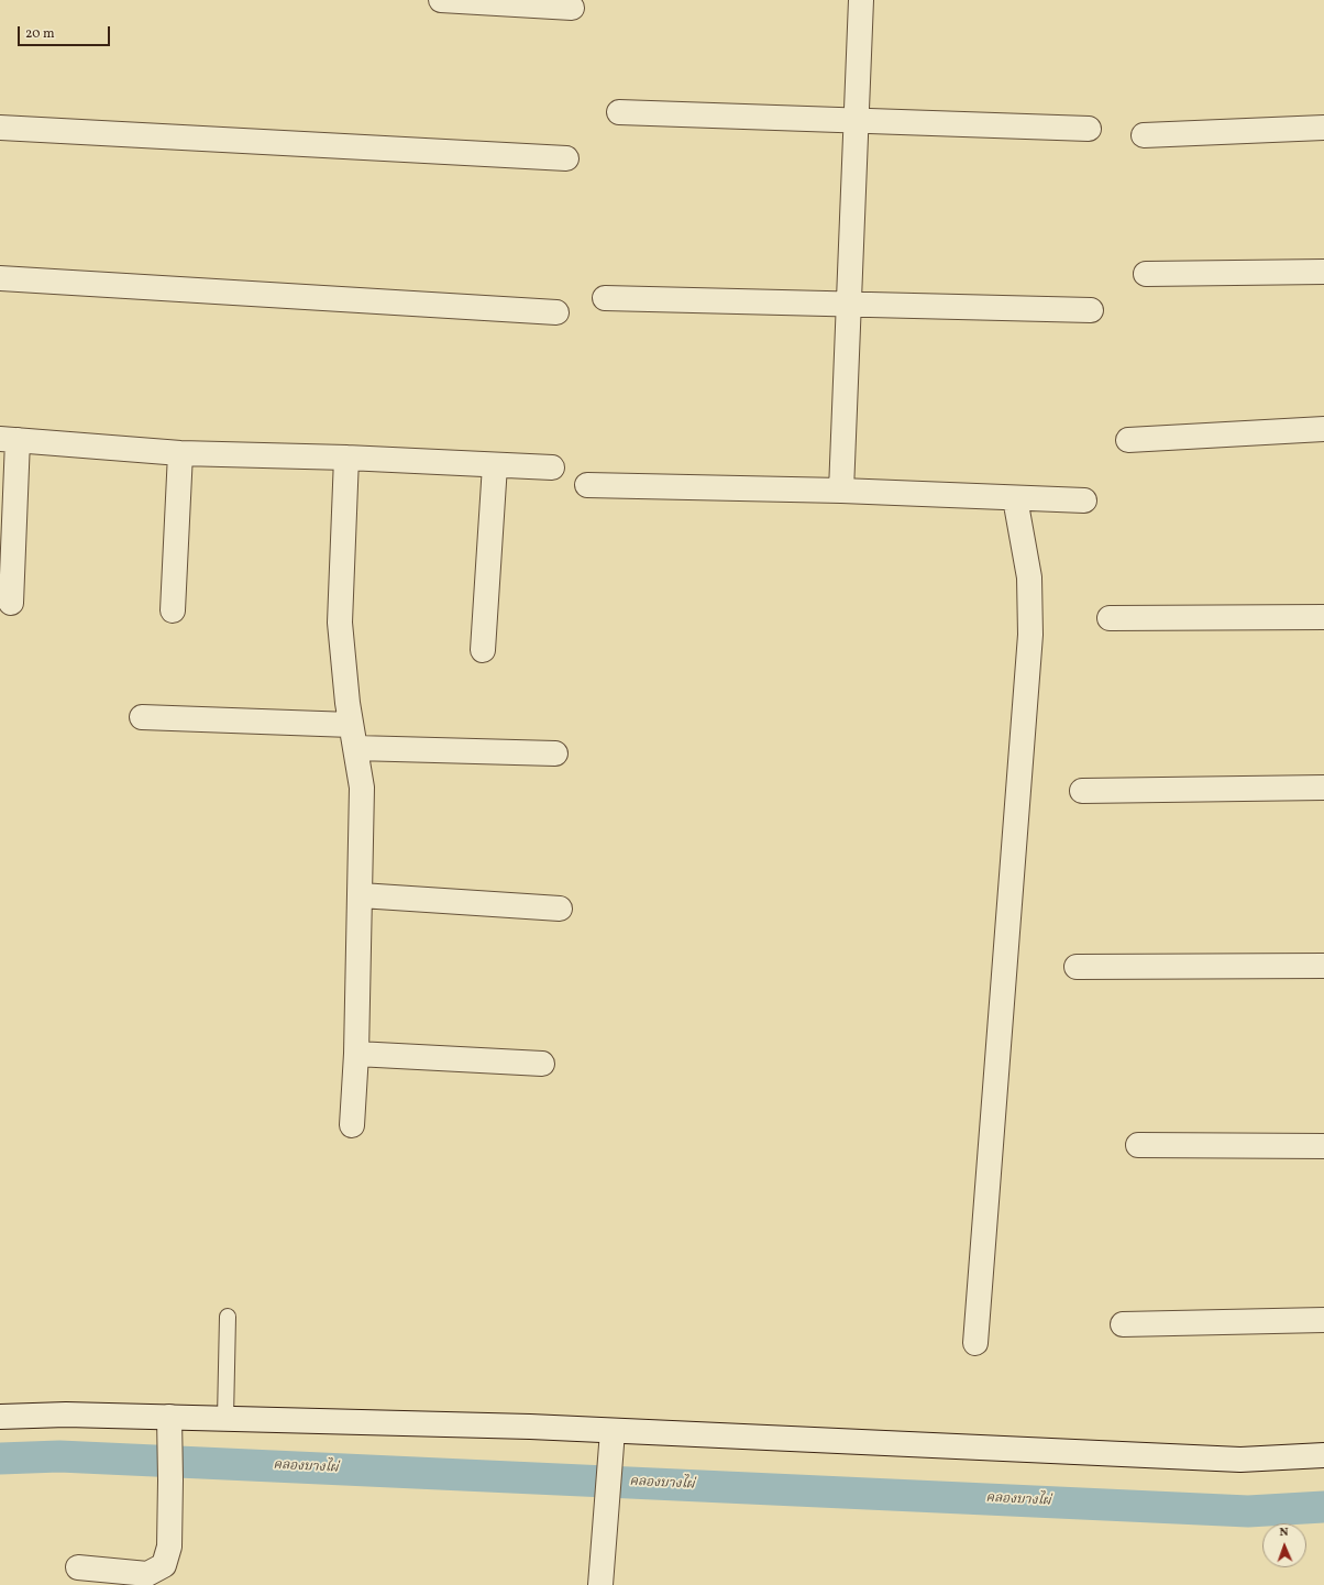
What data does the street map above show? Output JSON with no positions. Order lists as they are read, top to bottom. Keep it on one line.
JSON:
{"water":["คลองบางไผ่"],"scale_bar":"20 m","north":"top"}
